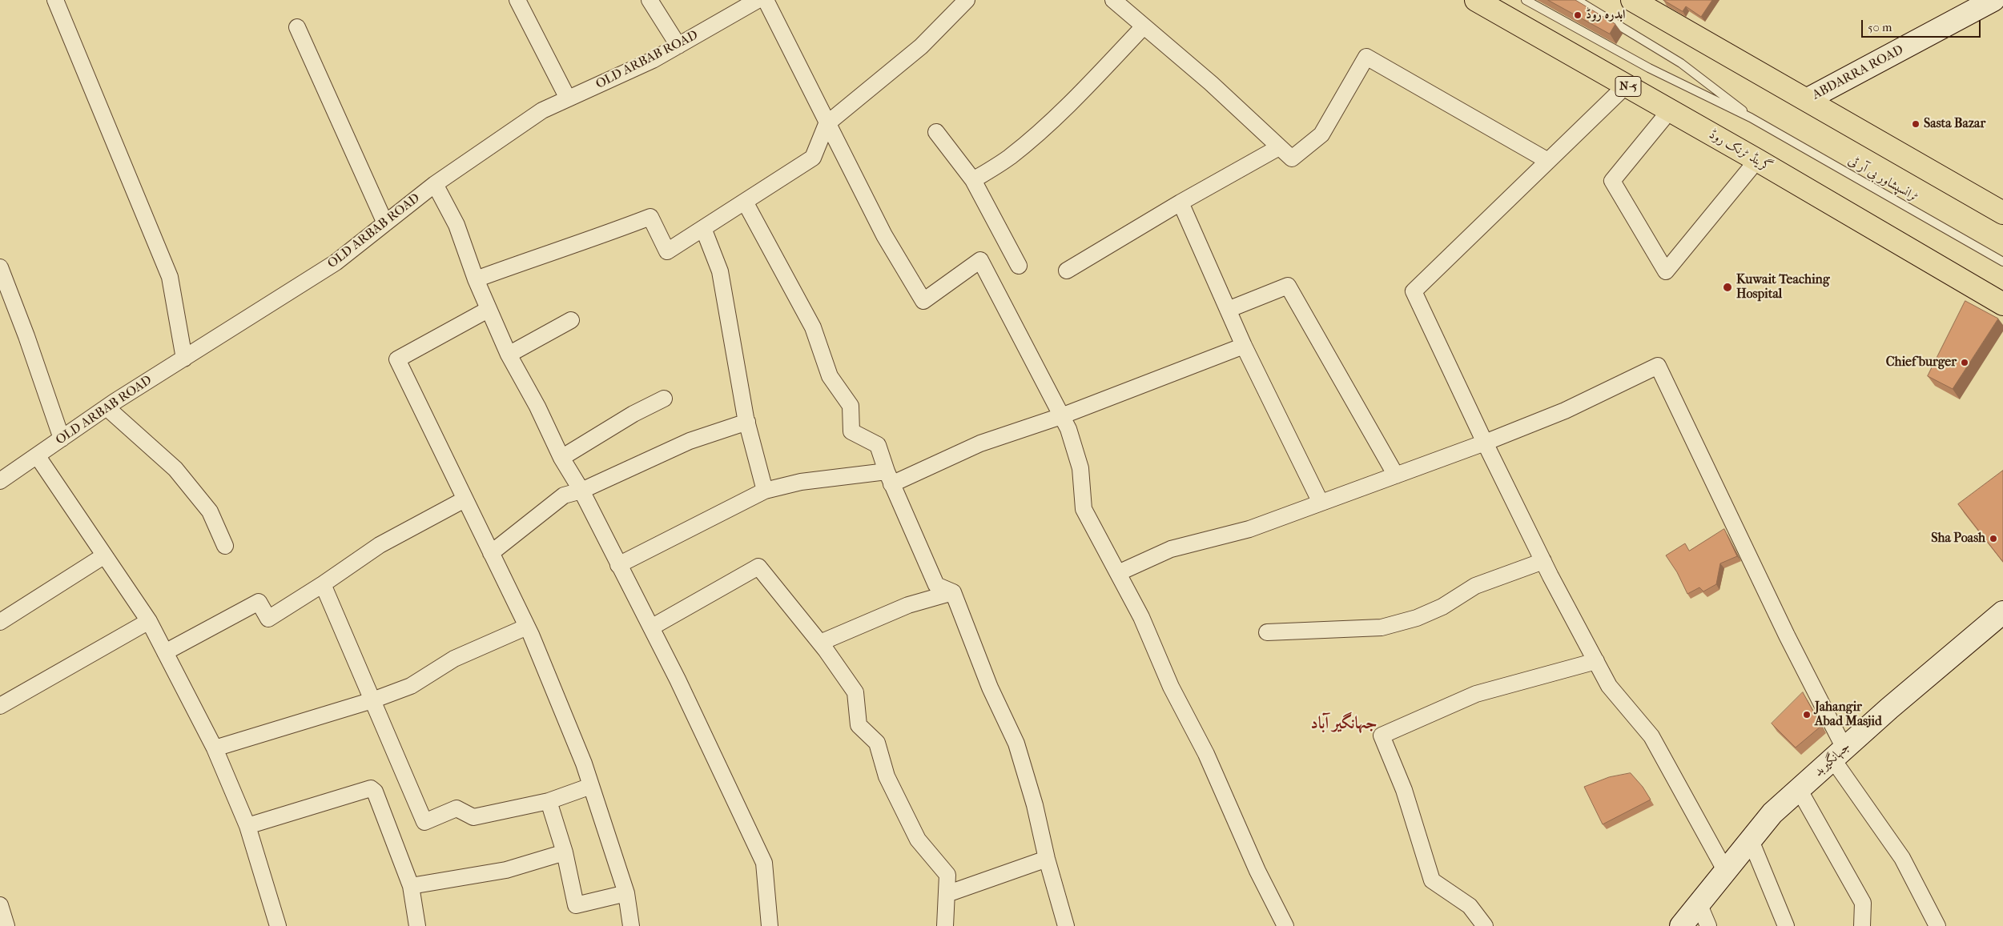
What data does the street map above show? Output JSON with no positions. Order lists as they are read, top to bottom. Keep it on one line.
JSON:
{"streets":{"highway":["N-5","گرینڈ ٹرنک روڈ"],"street":["OLD ARBAB ROAD","ABDARRA ROAD","جہانگیربد"],"lane":["ٹرانسپشاور بی آر ٹی"]},"districts":["جہانگیر آباد"],"places":["ابدرہ روڈ","Sasta Bazar","Kuwait Teaching Hospital","Chief burger","Sha Poash","Jahangir Abad Masjid"],"scale_bar":"50 m"}
